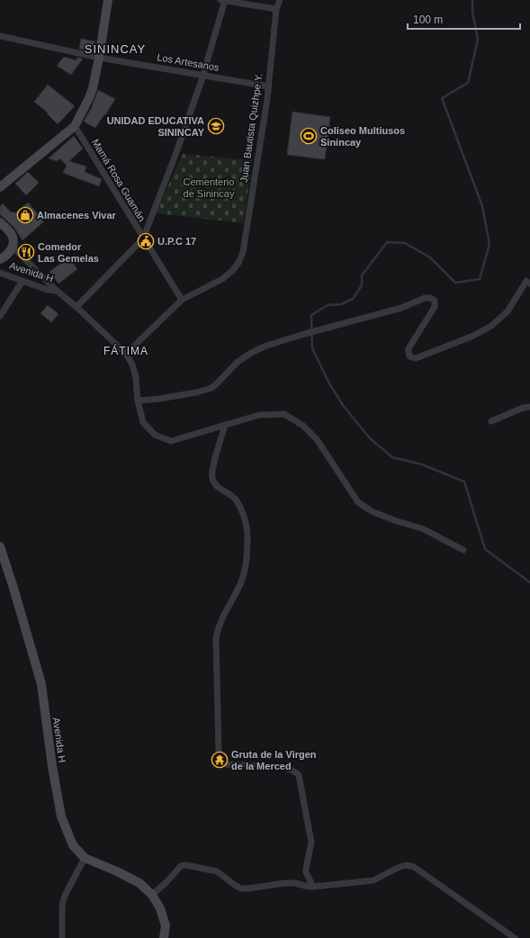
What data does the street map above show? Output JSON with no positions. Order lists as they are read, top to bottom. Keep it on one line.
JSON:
{"streets":{"street":["Los Artesanos","Juan Bautista Quizhpe Y.","Mamá Rosa Guamán","Avenida H"]},"crossings":[["Los Artesanos","Juan Bautista Quizhpe Y."],["Juan Bautista Quizhpe Y.","Mamá Rosa Guamán"]],"districts":["SININCAY","FÁTIMA"],"parks":["Cementerio de Sinincay"],"places":{"school or university":["UNIDAD EDUCATIVA SININCAY"],"sports":["Coliseo Multiusos Sinincay"],"shop":["Almacenes Vivar"],"public building":["U.P.C 17"],"restaurant":["Comedor Las Gemelas"],"temple":["Gruta de la Virgen de la Merced"]},"scale_bar":"100 m"}
